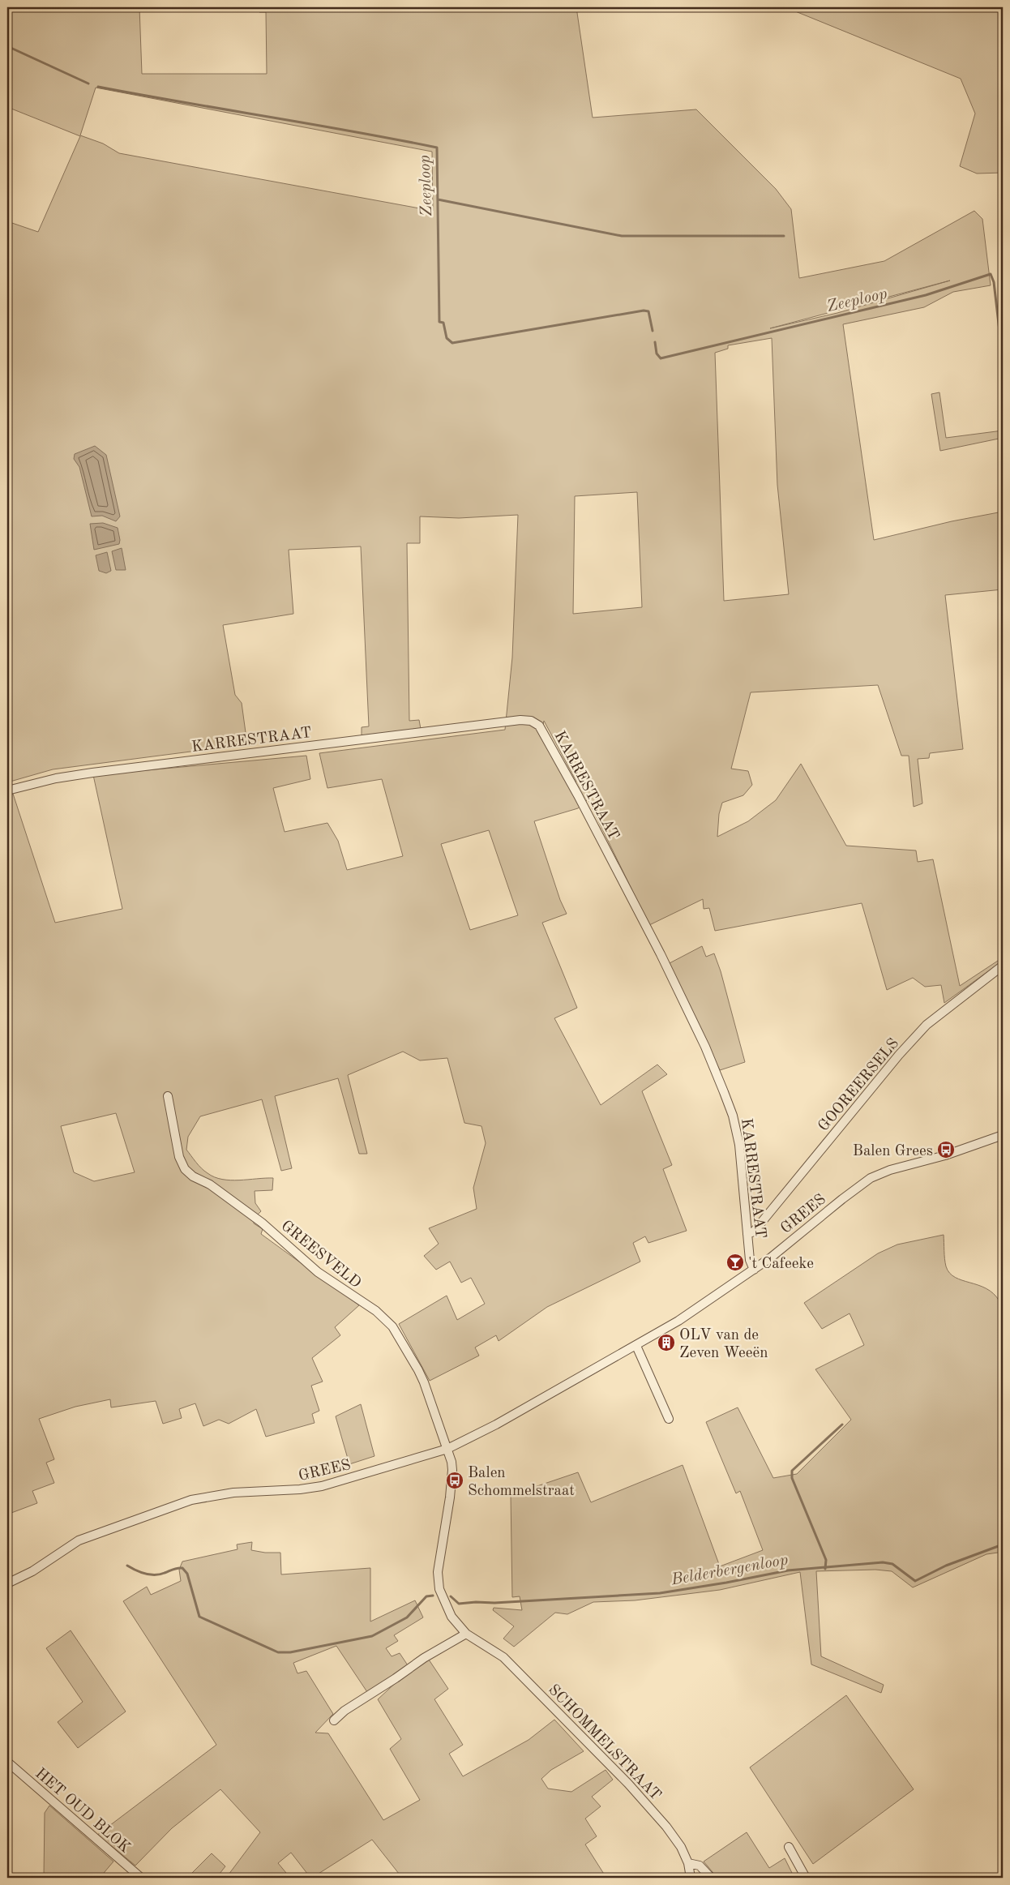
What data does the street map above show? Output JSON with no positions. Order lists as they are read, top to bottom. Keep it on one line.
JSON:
{"streets":{"street":["KARRESTRAAT","GOOREERSELS","GREES","GREESVELD","SCHOMMELSTRAAT","HET OUD BLOK"]},"crossings":[["KARRESTRAAT","GOOREERSELS"],["KARRESTRAAT","GREES"],["GREES","GREESVELD"],["GREES","SCHOMMELSTRAAT"],["GREESVELD","SCHOMMELSTRAAT"]],"water":["Zeeploop","Belderbergenloop"],"places":{"bus stop":["Balen Grees","Balen Schommelstraat"],"bar":["'t Cafeeke"],"building":["OLV van de Zeven Weeën"]}}
